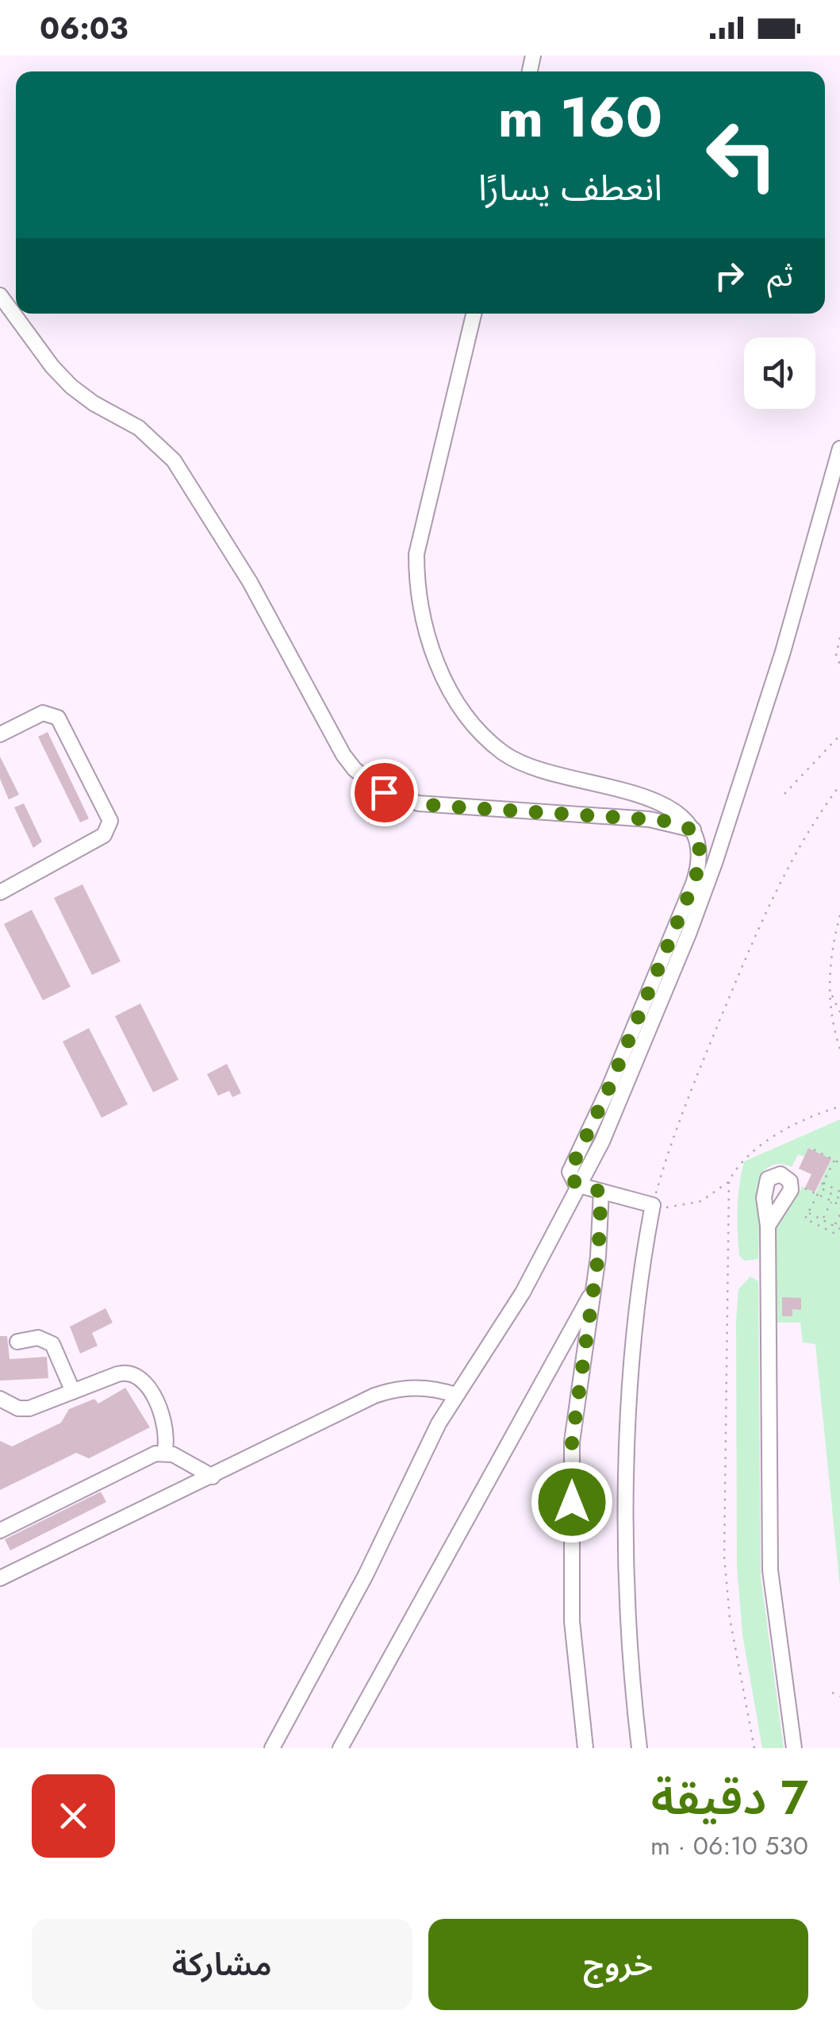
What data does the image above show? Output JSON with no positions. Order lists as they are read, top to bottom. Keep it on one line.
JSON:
{"page":{"status":"06:03","turn":["160 m","انعطف يسارًا"],"then":"ثم","heading":["7 دقيقة","530 m · 06:10"],"buttons":["خروج","مشاركة"]}}
